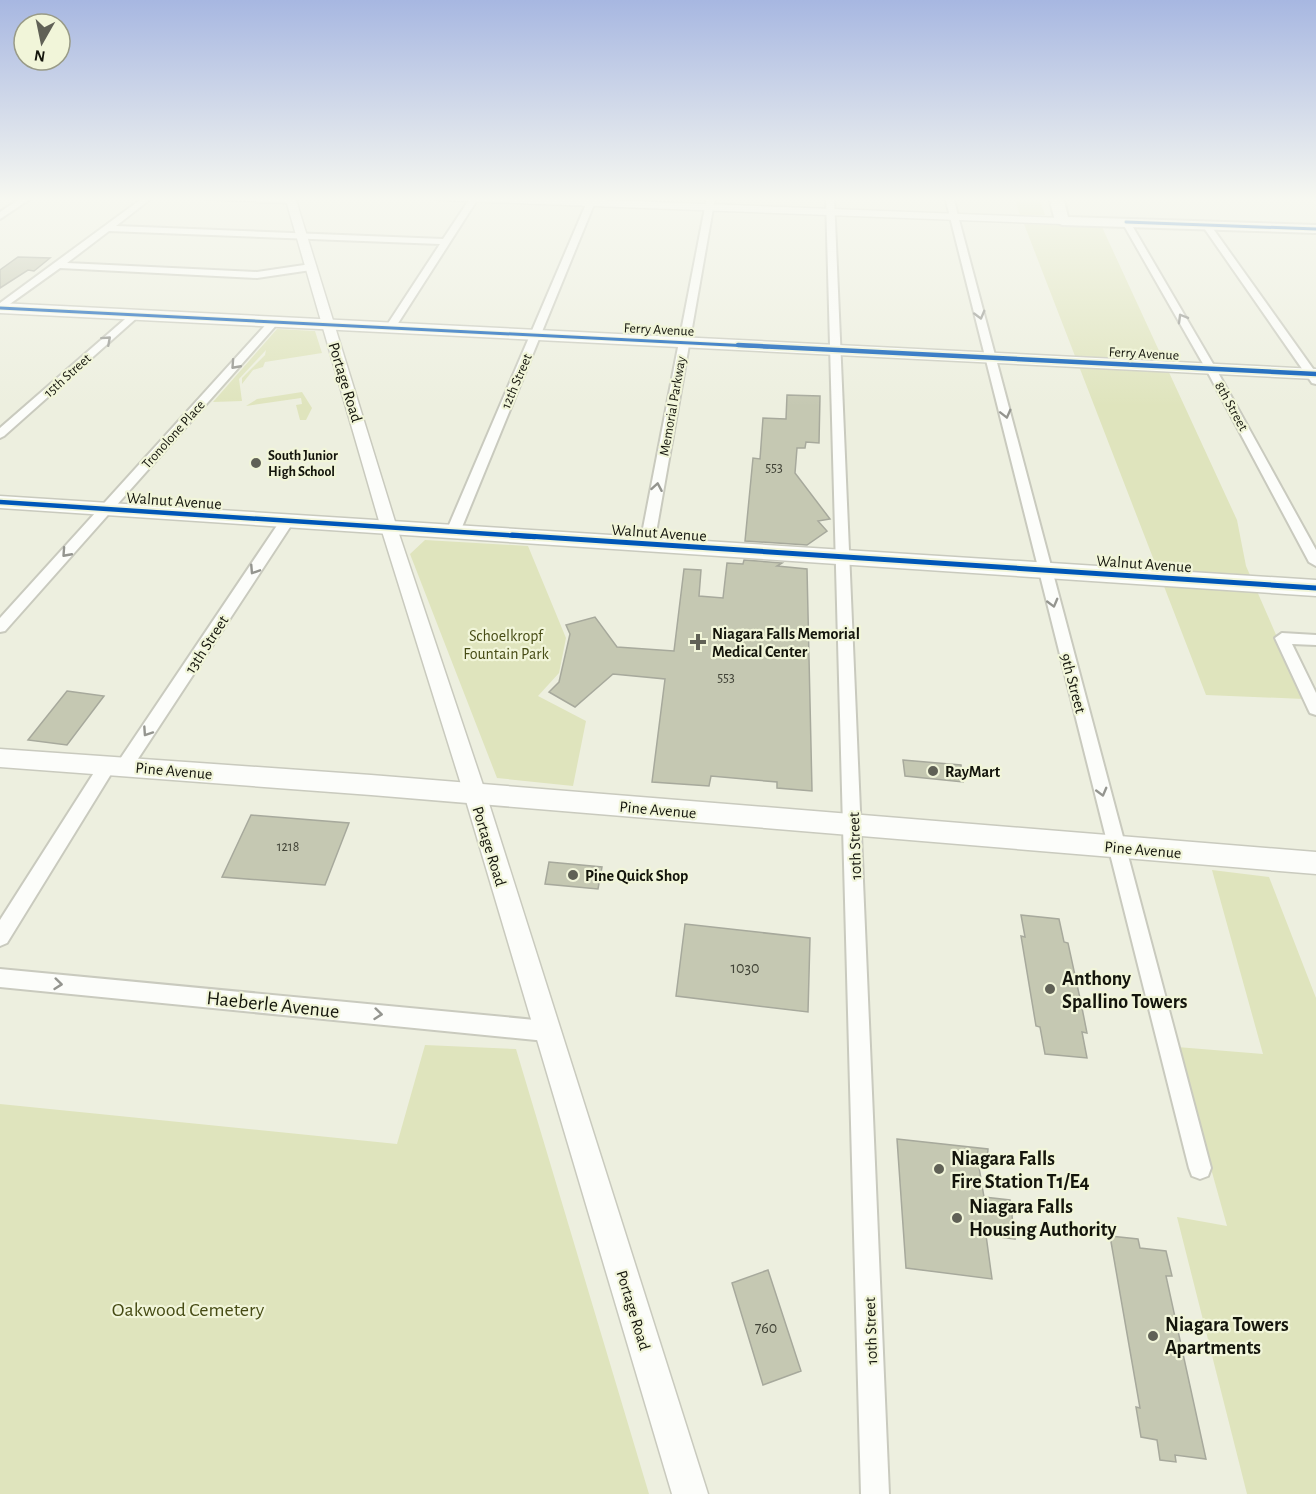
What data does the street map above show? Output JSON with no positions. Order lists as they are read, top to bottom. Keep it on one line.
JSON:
{"streets":{"main road":["Ferry Avenue","Walnut Avenue","Pine Avenue"],"street":["15th Street","12th Street","Portage Road","Memorial Parkway","8th Street","Tronolone Place","13th Street","9th Street","10th Street","Haeberle Avenue"]},"crossings":[["Ferry Avenue","15th Street"],["Ferry Avenue","12th Street"],["Ferry Avenue","Portage Road"],["Ferry Avenue","Memorial Parkway"],["Ferry Avenue","8th Street"],["Ferry Avenue","Tronolone Place"],["Ferry Avenue","9th Street"],["Ferry Avenue","10th Street"],["12th Street","Walnut Avenue"],["Portage Road","Walnut Avenue"],["Portage Road","Pine Avenue"],["Portage Road","Haeberle Avenue"],["Memorial Parkway","Walnut Avenue"],["Tronolone Place","Walnut Avenue"],["Walnut Avenue","13th Street"],["Walnut Avenue","9th Street"],["Walnut Avenue","10th Street"],["13th Street","Pine Avenue"],["9th Street","Pine Avenue"],["Pine Avenue","10th Street"]],"one_way":["Memorial Parkway","Tronolone Place","13th Street","9th Street","Haeberle Avenue"],"parks":["Schoelkropf Fountain Park","Oakwood Cemetery"],"places":{"other":["South Junior High School","RayMart","Pine Quick Shop","Anthony Spallino Towers","Niagara Falls Fire Station T1/E4","Niagara Falls Housing Authority","Niagara Towers Apartments"],"health":["Niagara Falls Memorial Medical Center"]},"house_numbers":["553","553","1218","1030","760"],"north":"bottom"}
